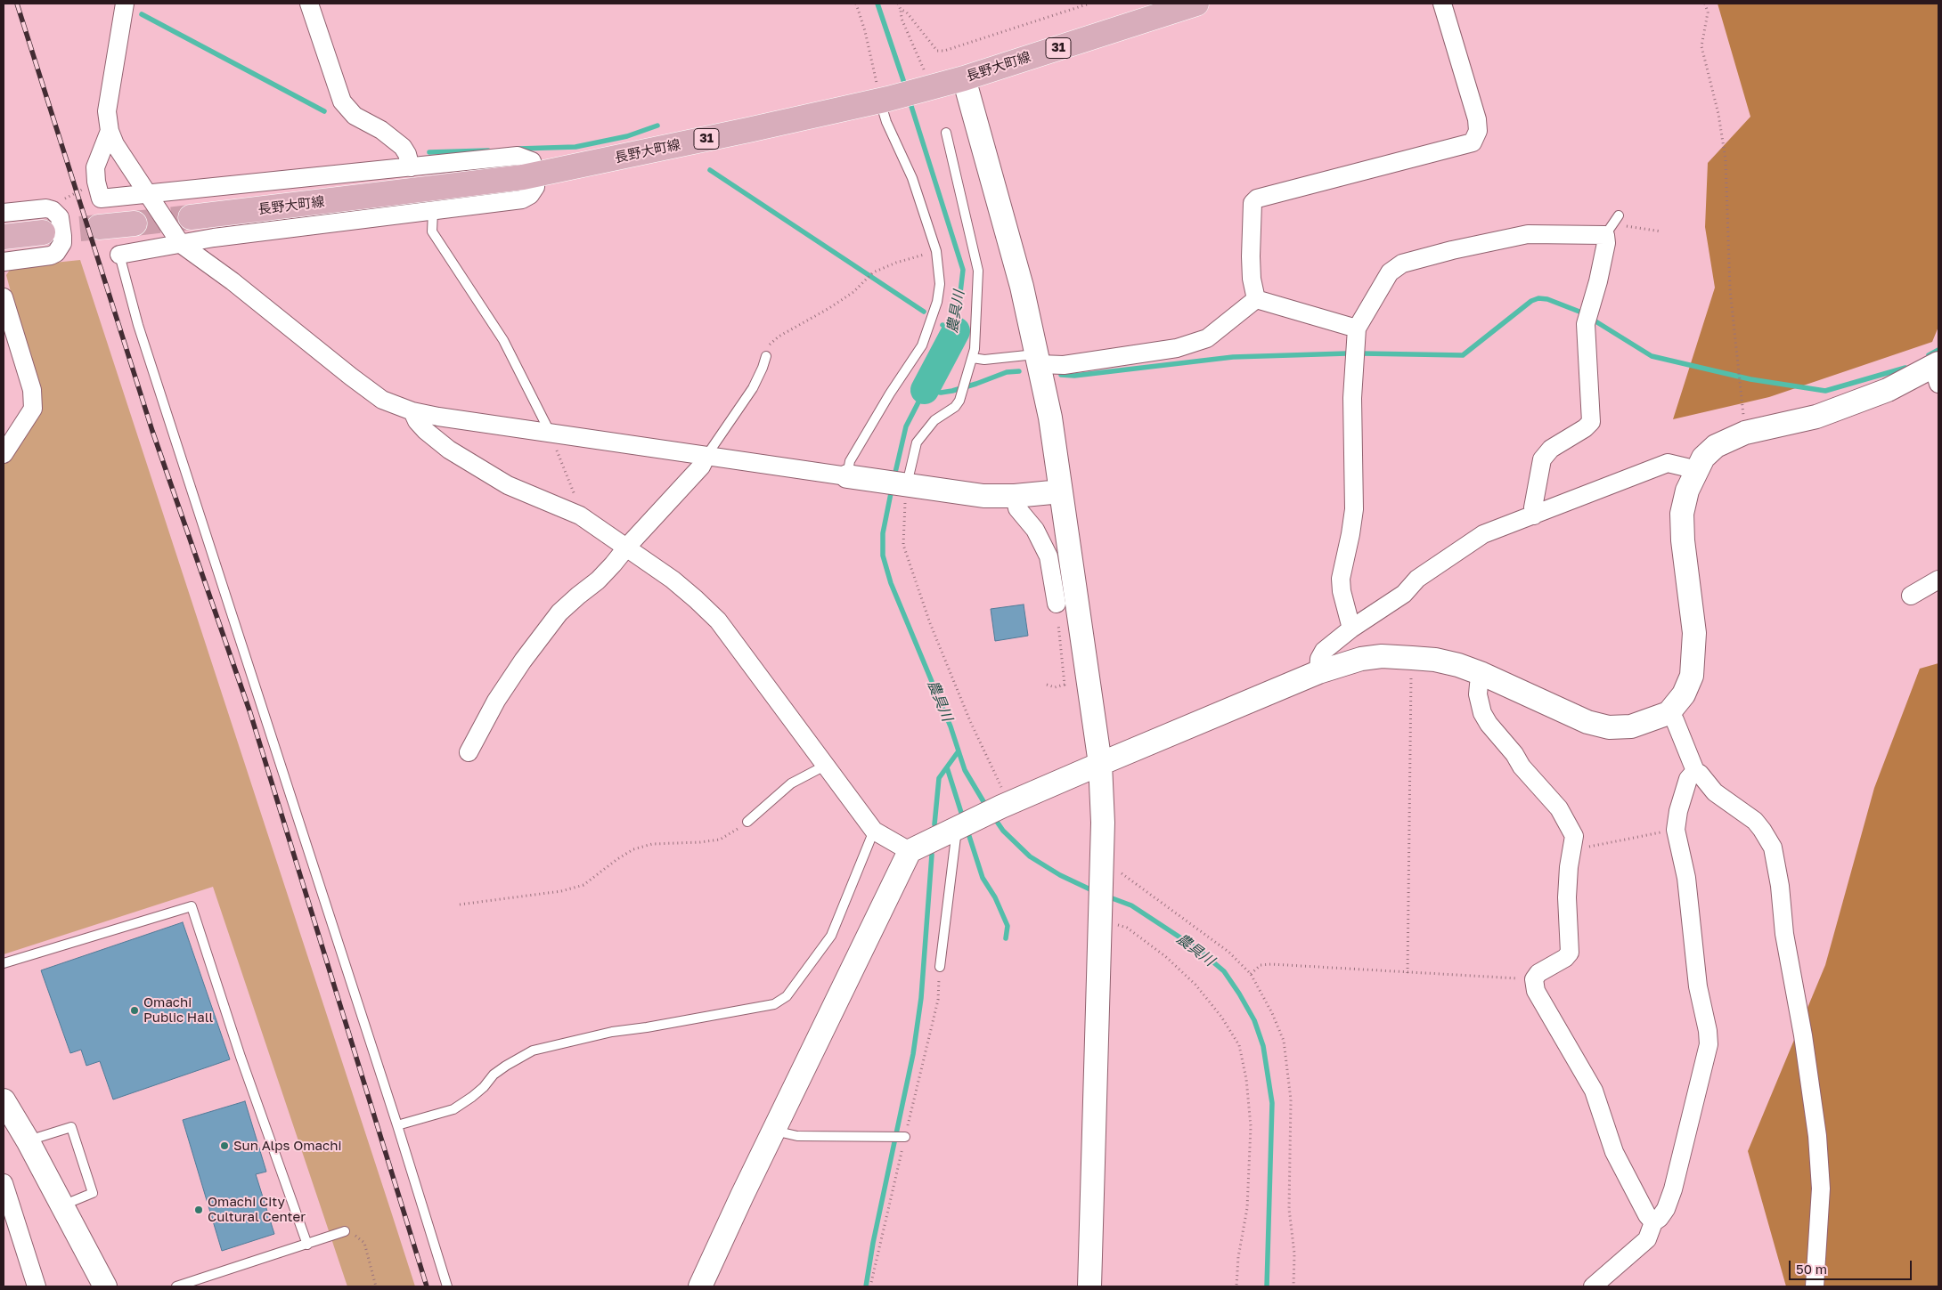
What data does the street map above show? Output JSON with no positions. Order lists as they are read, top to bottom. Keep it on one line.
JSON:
{"streets":{"main road":["31","長野大町線"]},"water":["農具川"],"places":["Omachi Public Hall","Sun Alps Omachi","Omachi City Cultural Center"],"scale_bar":"50 m"}
